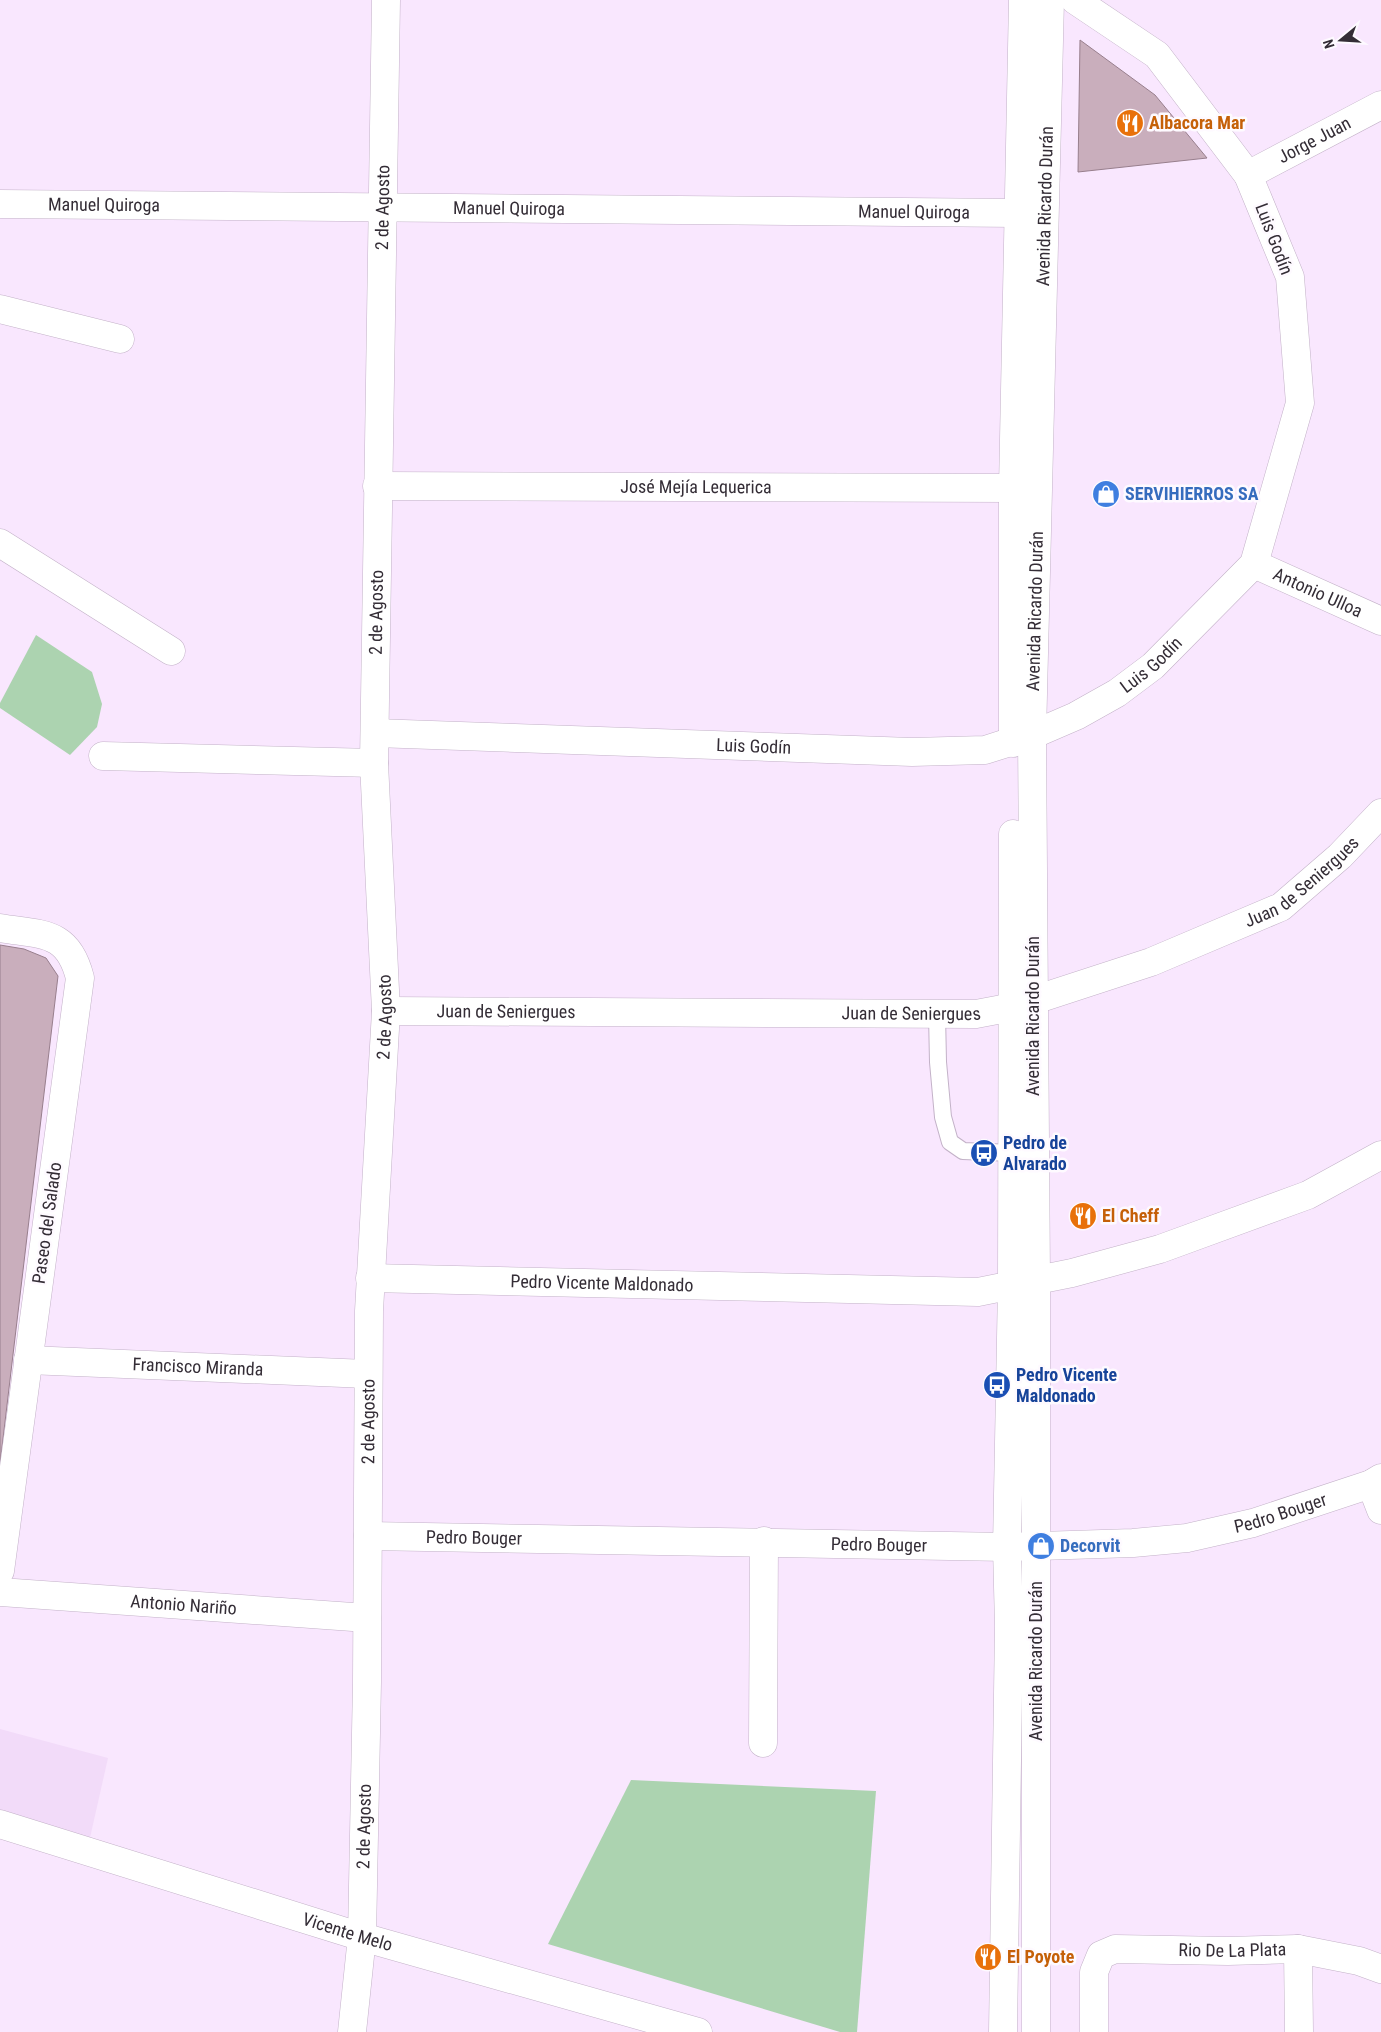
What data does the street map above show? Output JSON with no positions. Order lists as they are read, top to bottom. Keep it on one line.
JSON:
{"streets":{"street":["Jorge Juan","Manuel Quiroga","Avenida Ricardo Durán","2 de Agosto","Luis Godín","José Mejía Lequerica","Antonio Ulloa","Juan de Seniergues","Paseo del Salado","Pedro Vicente Maldonado","Francisco Miranda","Pedro Bouger","Antonio Nariño","Vicente Melo","Rio De La Plata"]},"crossings":[["Jorge Juan","Luis Godín"],["Manuel Quiroga","Avenida Ricardo Durán"],["Manuel Quiroga","2 de Agosto"],["Avenida Ricardo Durán","Luis Godín"],["Avenida Ricardo Durán","José Mejía Lequerica"],["Avenida Ricardo Durán","Juan de Seniergues"],["Avenida Ricardo Durán","Pedro Vicente Maldonado"],["Avenida Ricardo Durán","Pedro Bouger"],["2 de Agosto","Luis Godín"],["2 de Agosto","José Mejía Lequerica"],["2 de Agosto","Juan de Seniergues"],["2 de Agosto","Pedro Vicente Maldonado"],["2 de Agosto","Francisco Miranda"],["2 de Agosto","Pedro Bouger"],["2 de Agosto","Antonio Nariño"],["2 de Agosto","Vicente Melo"],["Luis Godín","Antonio Ulloa"],["Paseo del Salado","Francisco Miranda"]],"places":{"restaurant":["Albacora Mar","El Cheff","El Poyote"],"shop":["SERVIHIERROS SA","Decorvit"],"bus stop":["Pedro de Alvarado","Pedro Vicente Maldonado"]},"north":"left"}
